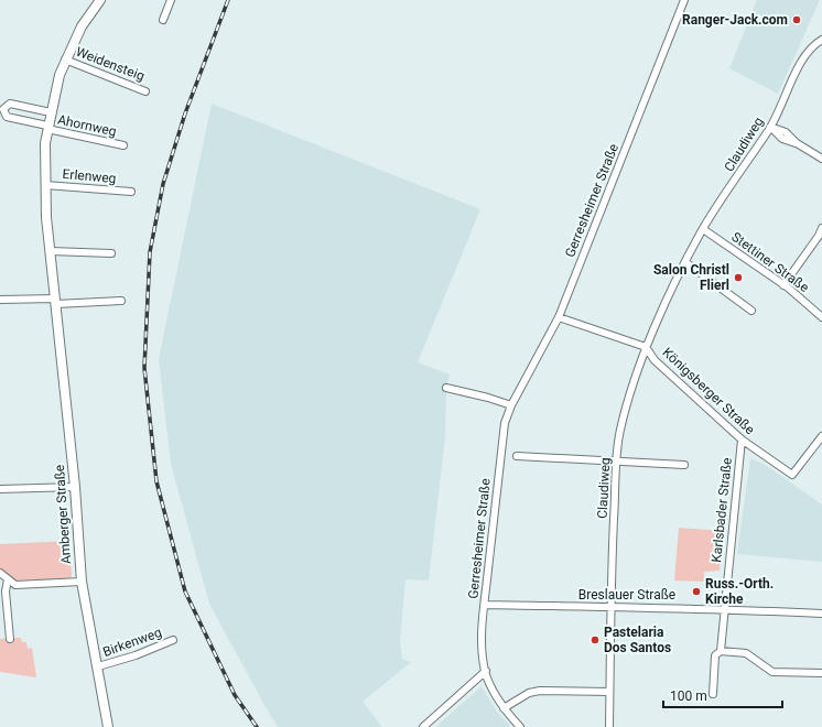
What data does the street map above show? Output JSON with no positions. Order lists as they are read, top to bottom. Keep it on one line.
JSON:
{"streets":{"street":["Weidensteig","Ahornweg","Claudiweg","Erlenweg","Gerresheimer Straße","Stettiner Straße","Königsberger Straße","Karlsbader Straße","Amberger Straße","Breslauer Straße","Birkenweg"]},"crossings":[["Weidensteig","Amberger Straße"],["Ahornweg","Amberger Straße"],["Claudiweg","Stettiner Straße"],["Claudiweg","Königsberger Straße"],["Claudiweg","Breslauer Straße"],["Erlenweg","Amberger Straße"],["Gerresheimer Straße","Königsberger Straße"],["Gerresheimer Straße","Breslauer Straße"],["Königsberger Straße","Karlsbader Straße"],["Karlsbader Straße","Breslauer Straße"],["Amberger Straße","Birkenweg"]],"places":["Ranger-Jack.com","Salon Christl Flierl","Russ.-Orth. Kirche","Pastelaria Dos Santos"],"scale_bar":"100 m"}
